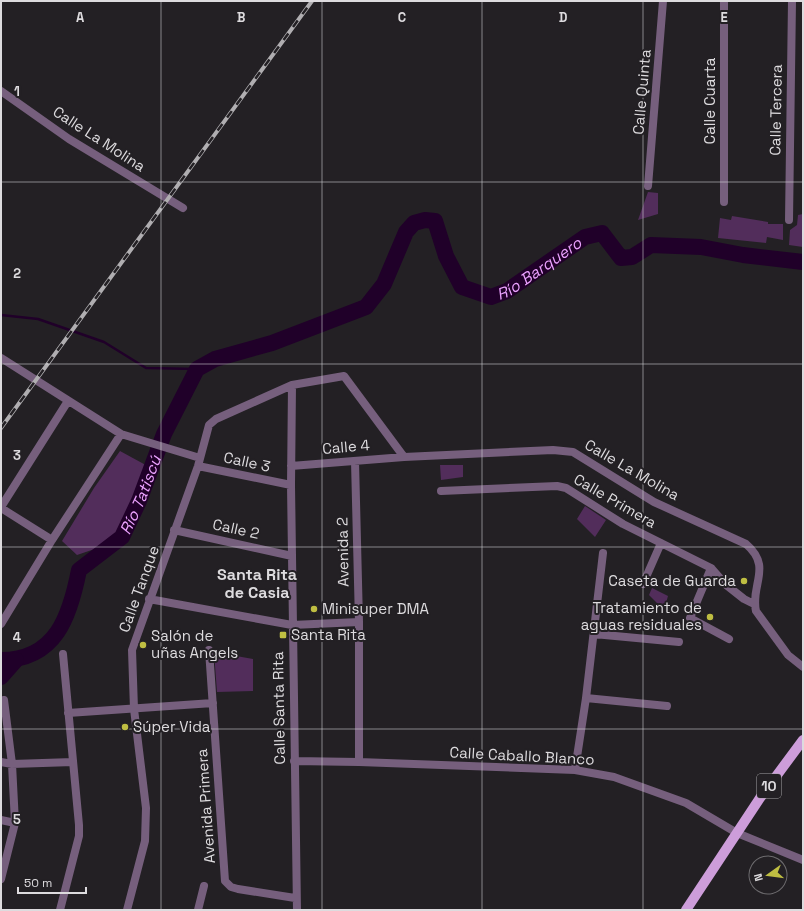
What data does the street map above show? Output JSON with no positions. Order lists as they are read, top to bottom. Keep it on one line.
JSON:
{"streets":{"main road":["10"],"street":["Calle Quinta","Calle Cuarta","Calle Tercera","Calle La Molina","Calle 4","Calle 3","Calle Primera","Calle 2","Avenida 2","Calle Tanque","Calle Santa Rita","Calle Caballo Blanco","Avenida Primera"]},"crossings":[["Calle La Molina","Calle 4"],["Calle La Molina","Calle Primera"],["Calle La Molina","Calle Tanque"],["Calle 4","Avenida 2"],["Calle 4","Calle Tanque"],["Calle 4","Calle Santa Rita"],["Calle 3","Calle Tanque"],["Calle 3","Calle Santa Rita"],["Calle 2","Calle Tanque"],["Calle 2","Calle Santa Rita"],["Avenida 2","Calle Caballo Blanco"],["Calle Tanque","Calle Santa Rita"],["Calle Santa Rita","Calle Caballo Blanco"],["Calle Santa Rita","Avenida Primera"],["Calle Caballo Blanco","10"]],"districts":["Santa Rita de Casia"],"water":["Río Barquero","Río Tatiscú"],"places":{"other":["Caseta de Guarda","Minisuper DMA","Tratamiento de aguas residuales","Salón de uñas Angels","Súper Vida"],"transit":["Santa Rita"]},"scale_bar":"50 m","north":"left","grid":{"columns":["A","B","C","D","E"],"rows":["1","2","3","4","5"]}}
